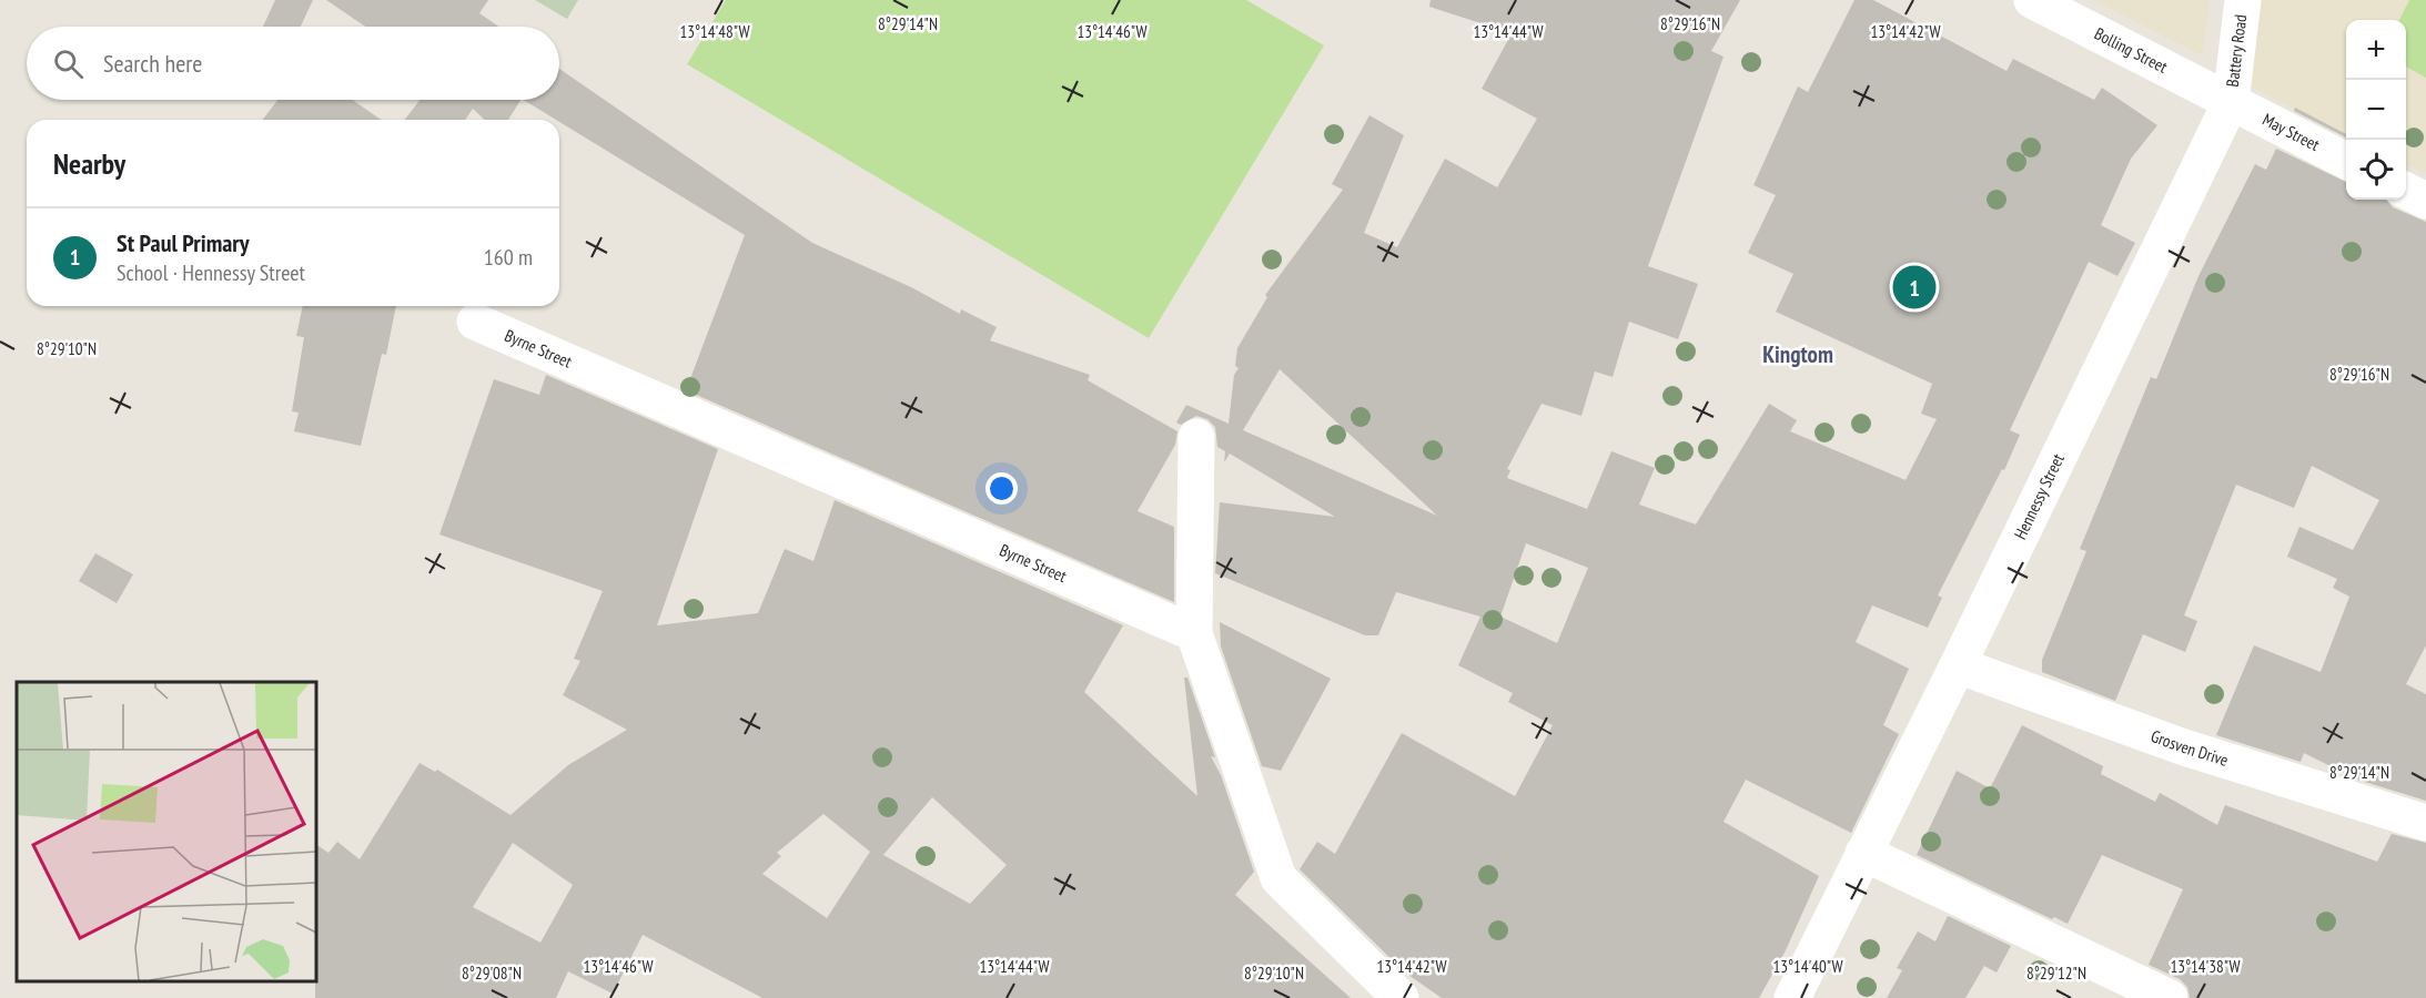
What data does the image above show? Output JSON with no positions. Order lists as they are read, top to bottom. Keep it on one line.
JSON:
{"streets":{"street":["Bolling Street","Battery Road","May Street","Byrne Street","Hennessy Street","Grosven Drive"]},"crossings":[["Bolling Street","Battery Road"],["Bolling Street","May Street"],["Bolling Street","Hennessy Street"],["Battery Road","May Street"],["Battery Road","Hennessy Street"],["May Street","Hennessy Street"],["Hennessy Street","Grosven Drive"]],"districts":["Kingtom"],"page":{"map_buttons":["+","−"],"search":"Search here","heading":"Nearby","list":[{"mark":"1","name":"St Paul Primary","note":"School · Hennessy Street","value":"160 m"}],"pins":"1"},"coordinates":["8°29'14\"N","8°29'16\"N","13°14'48\"W","13°14'46\"W","13°14'44\"W","13°14'42\"W","8°29'10\"N","13°14'40\"W","13°14'38\"W","8°29'08\"N","8°29'12\"N"]}
